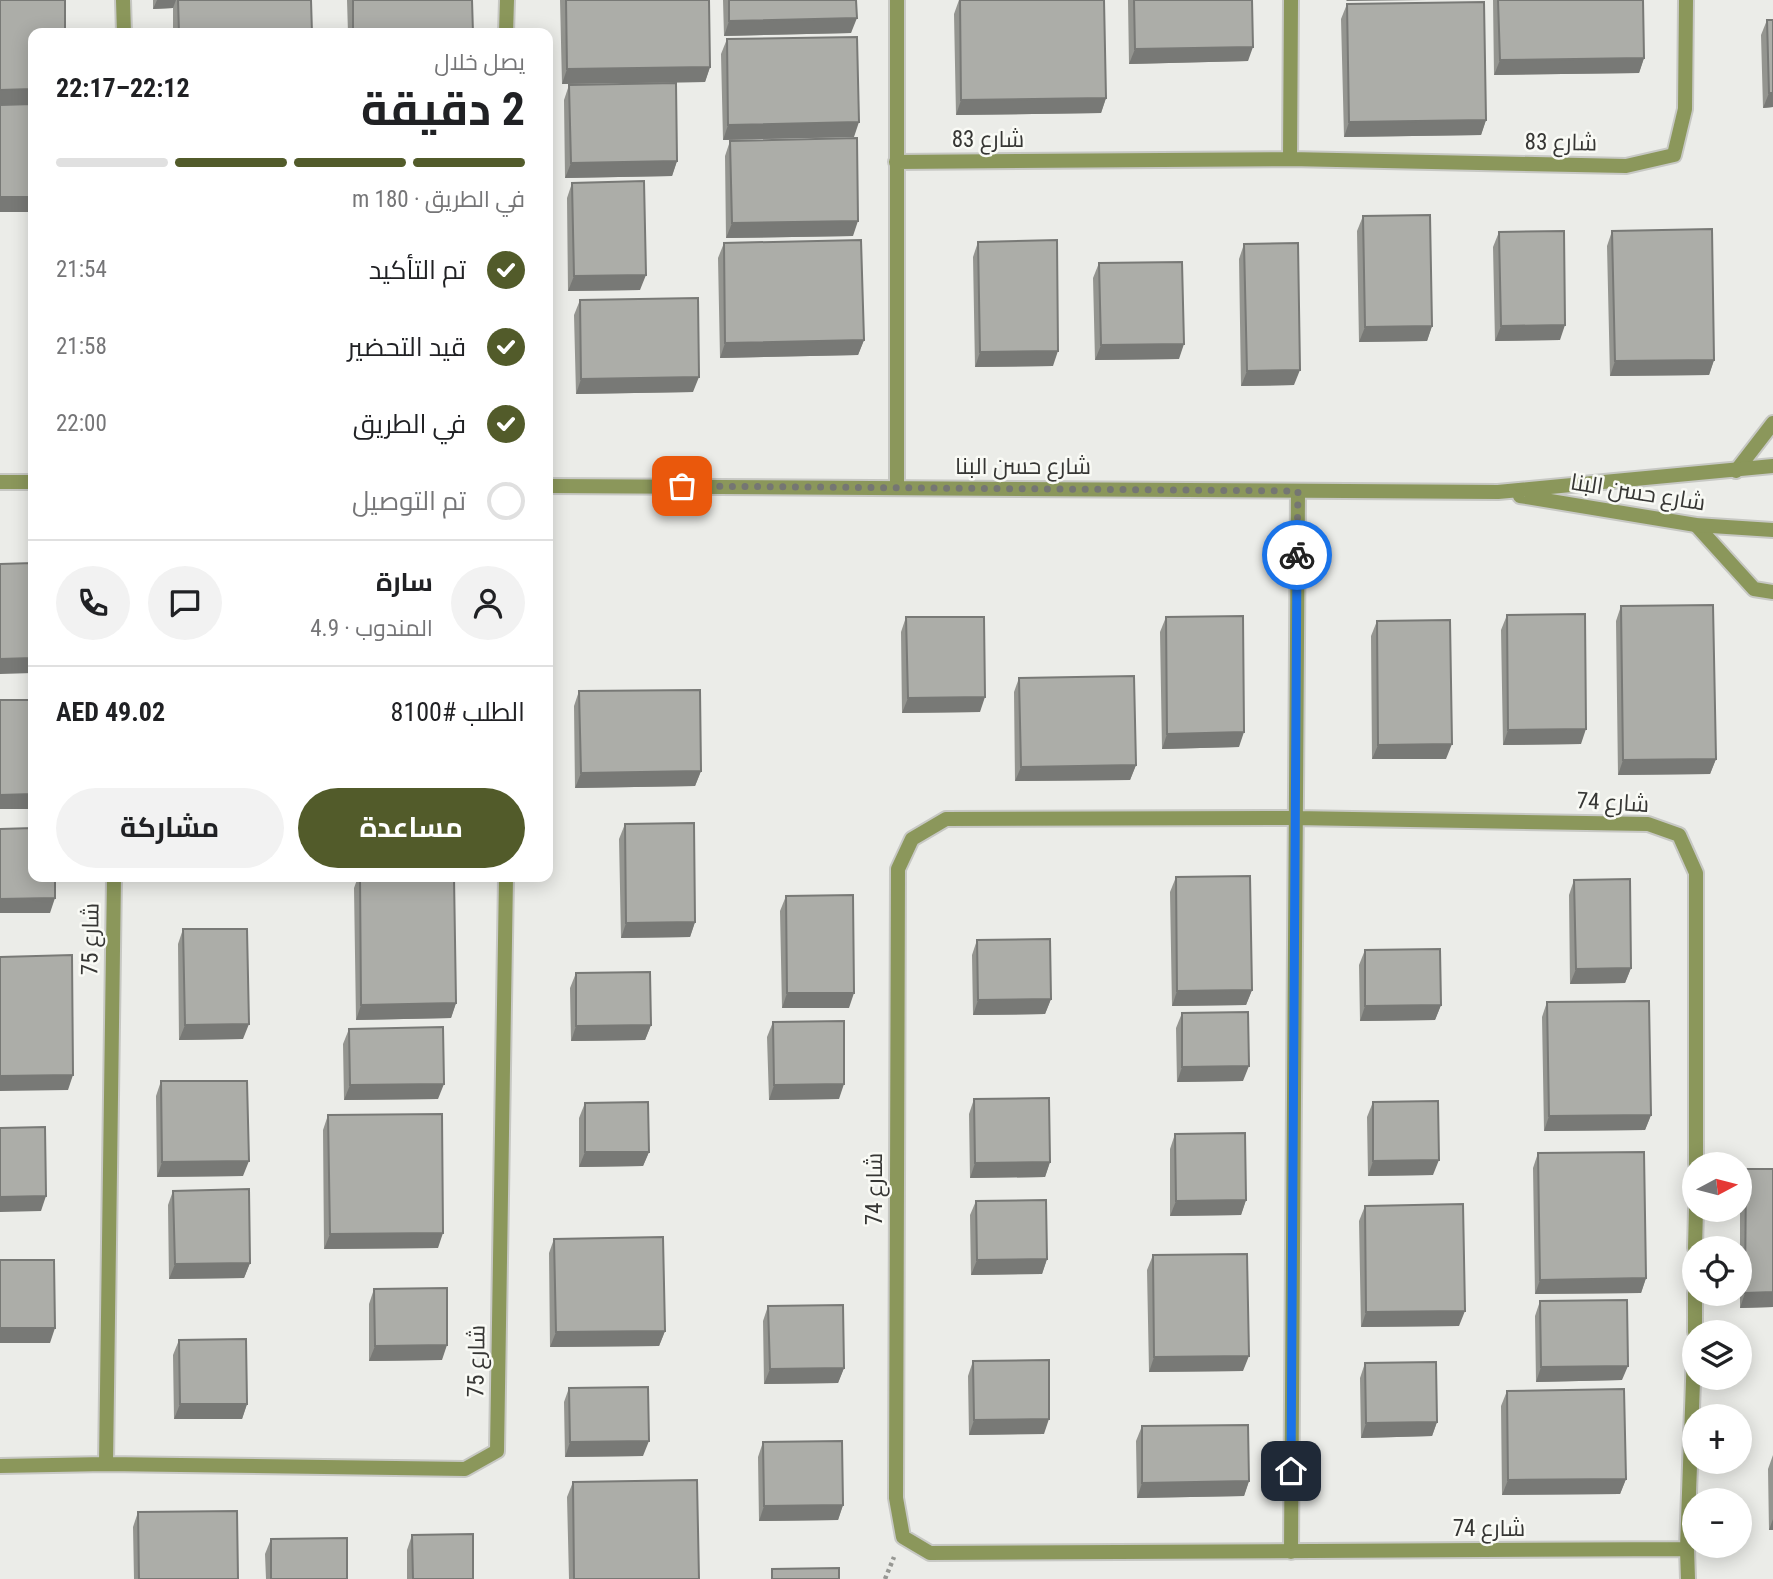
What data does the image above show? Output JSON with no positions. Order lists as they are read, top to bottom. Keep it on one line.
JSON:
{"streets":{"street":["شارع 83","شارع حسن البنا","شارع 74","شارع 75"]},"north":"right","page":{"heading":["2 دقيقة","يصل خلال","22:12–22:17"],"panel":["سارة","المندوب · 4.9","الطلب #8100","AED 49.02"],"bar":"في الطريق · 180 m","list":[["تم التأكيد","21:54"],["قيد التحضير","21:58"],["في الطريق","22:00"],"تم التوصيل"],"buttons":["مساعدة","مشاركة"],"map_buttons":["+","−"]}}
